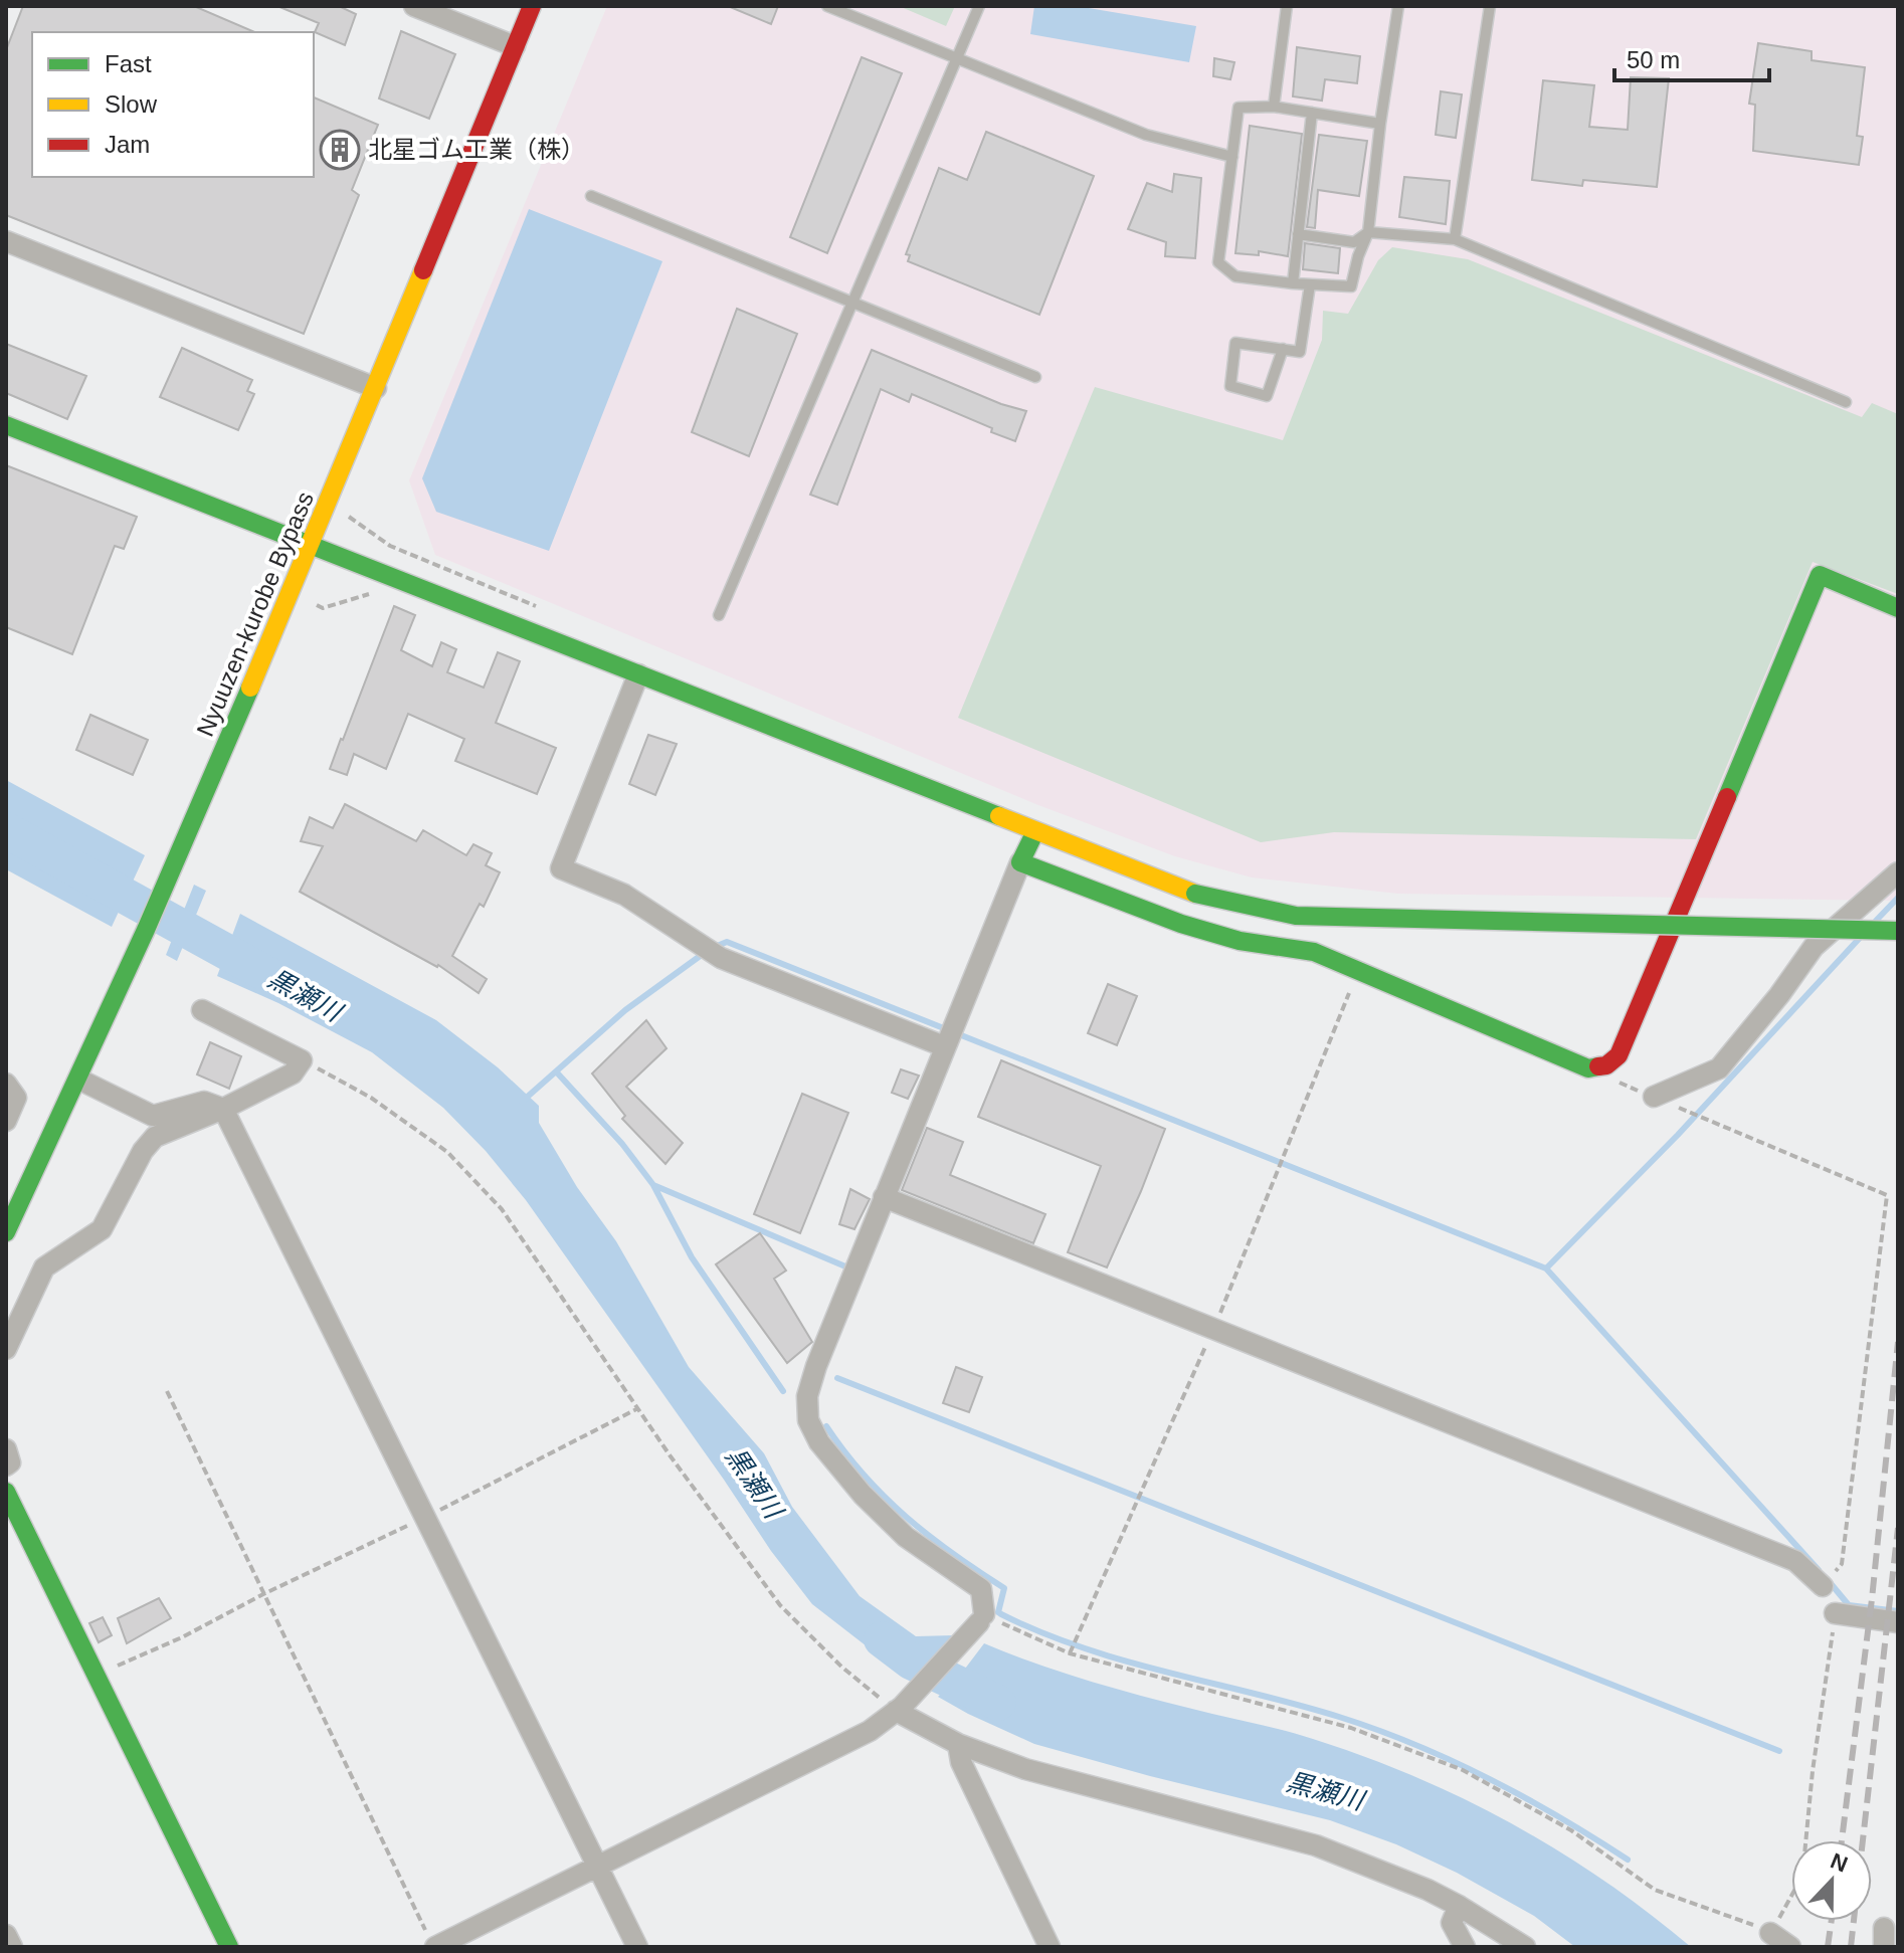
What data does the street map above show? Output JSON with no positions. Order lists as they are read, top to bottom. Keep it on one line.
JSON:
{"streets":{"main road":["Nyuuzen-kurobe Bypass"]},"water":["黒瀬川"],"places":{"building":["北星ゴム工業（株）"]},"legend":["Fast","Slow","Jam"],"scale_bar":"50 m","north":"top"}
